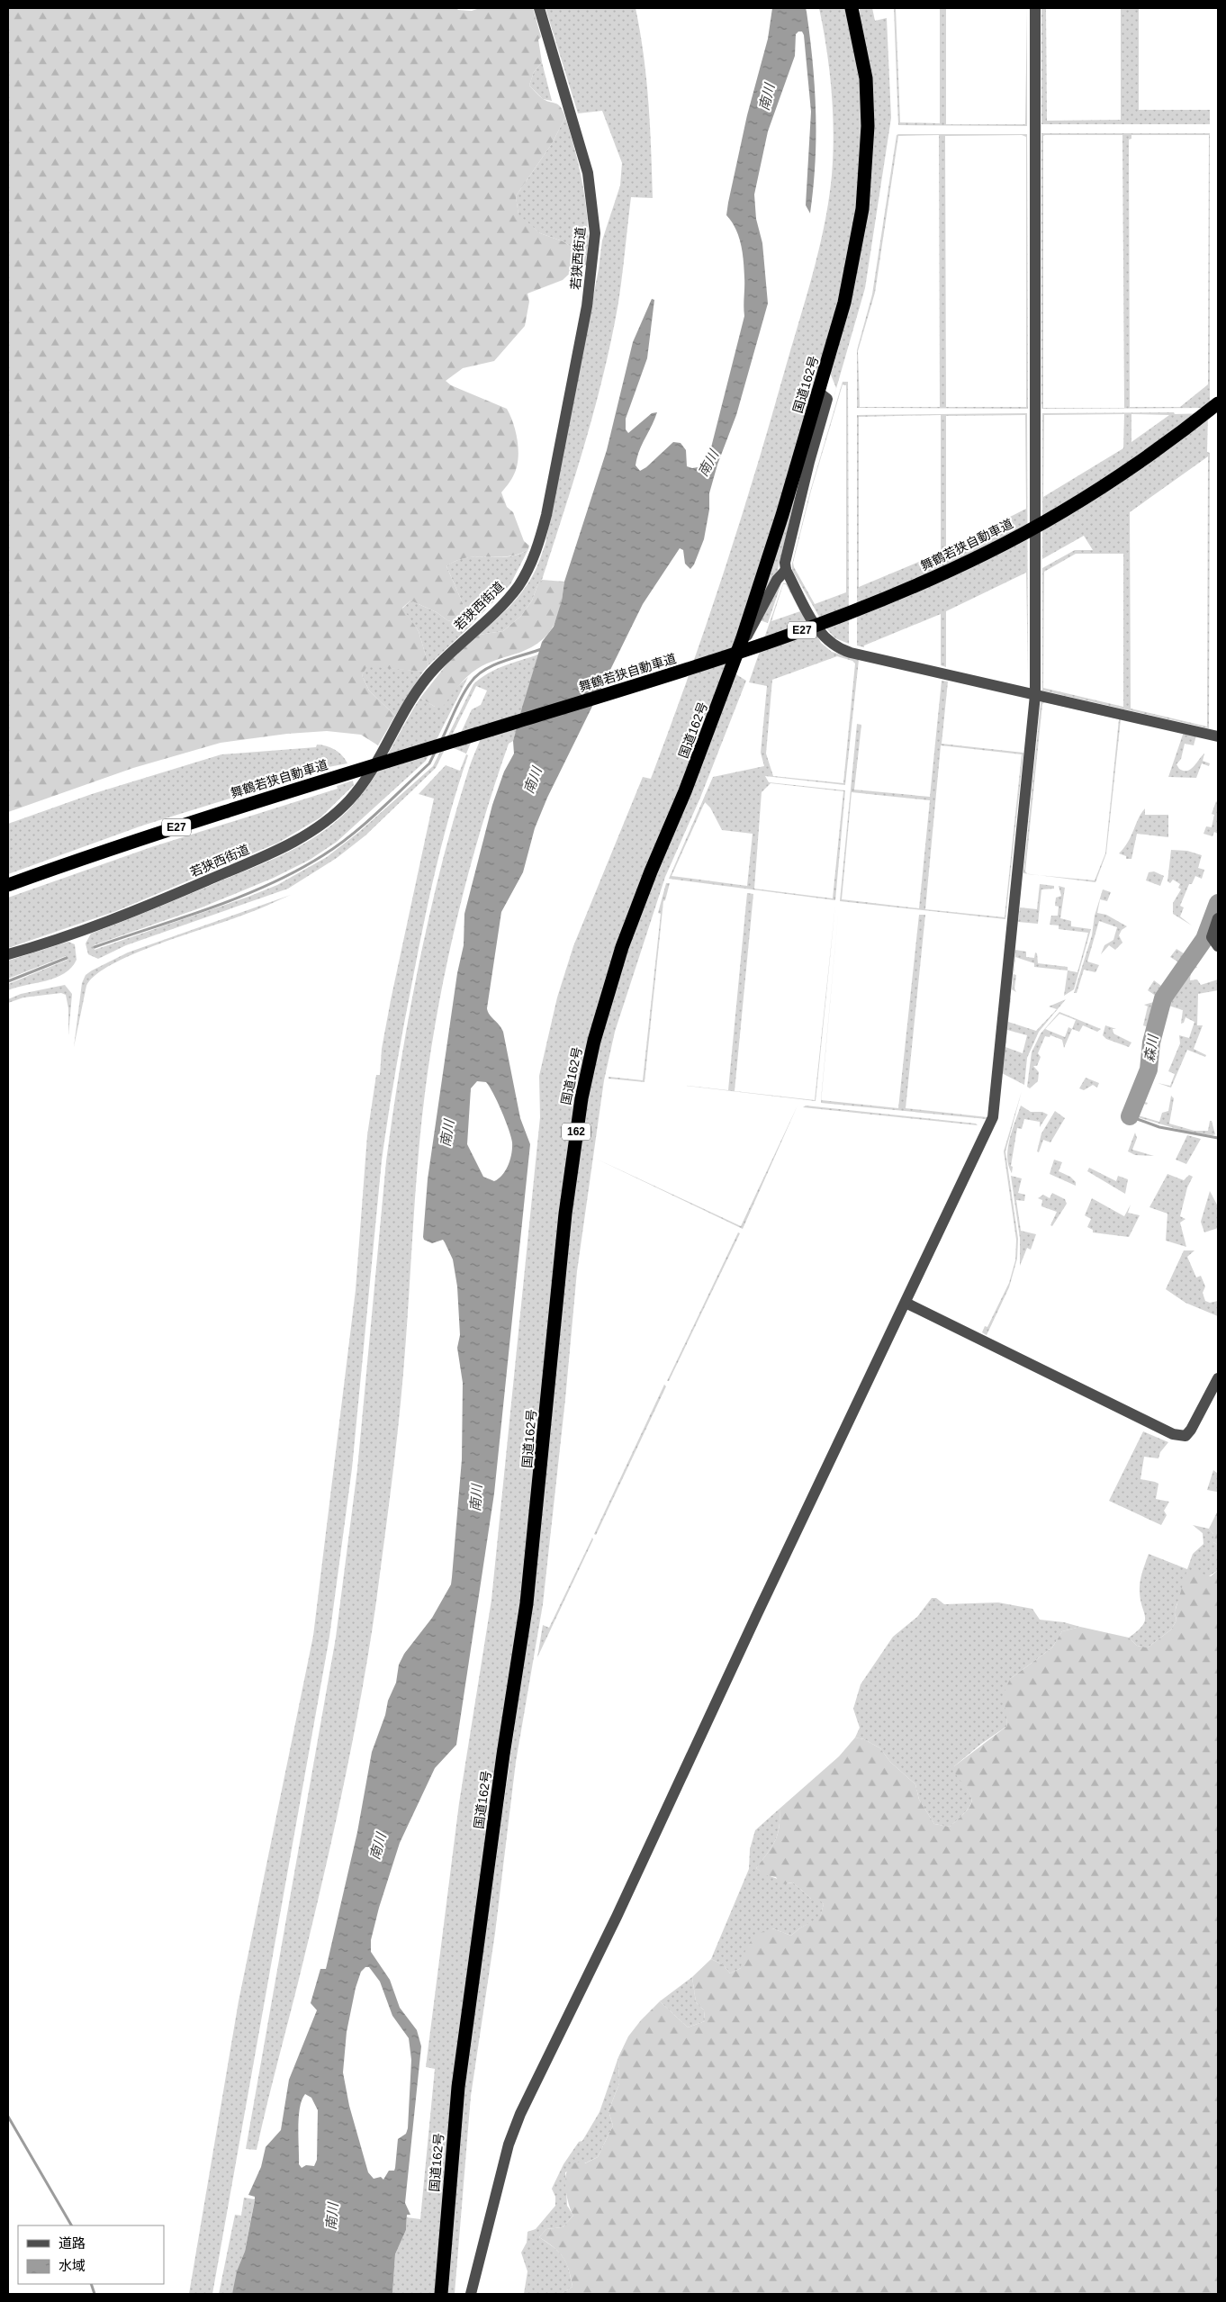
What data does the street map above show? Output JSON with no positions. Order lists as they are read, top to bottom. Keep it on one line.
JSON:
{"streets":{"highway":["国道162号","舞鶴若狭自動車道","E27","162"],"street":["若狭西街道"]},"water":["南川","森川"],"legend":["道路","水域"]}
